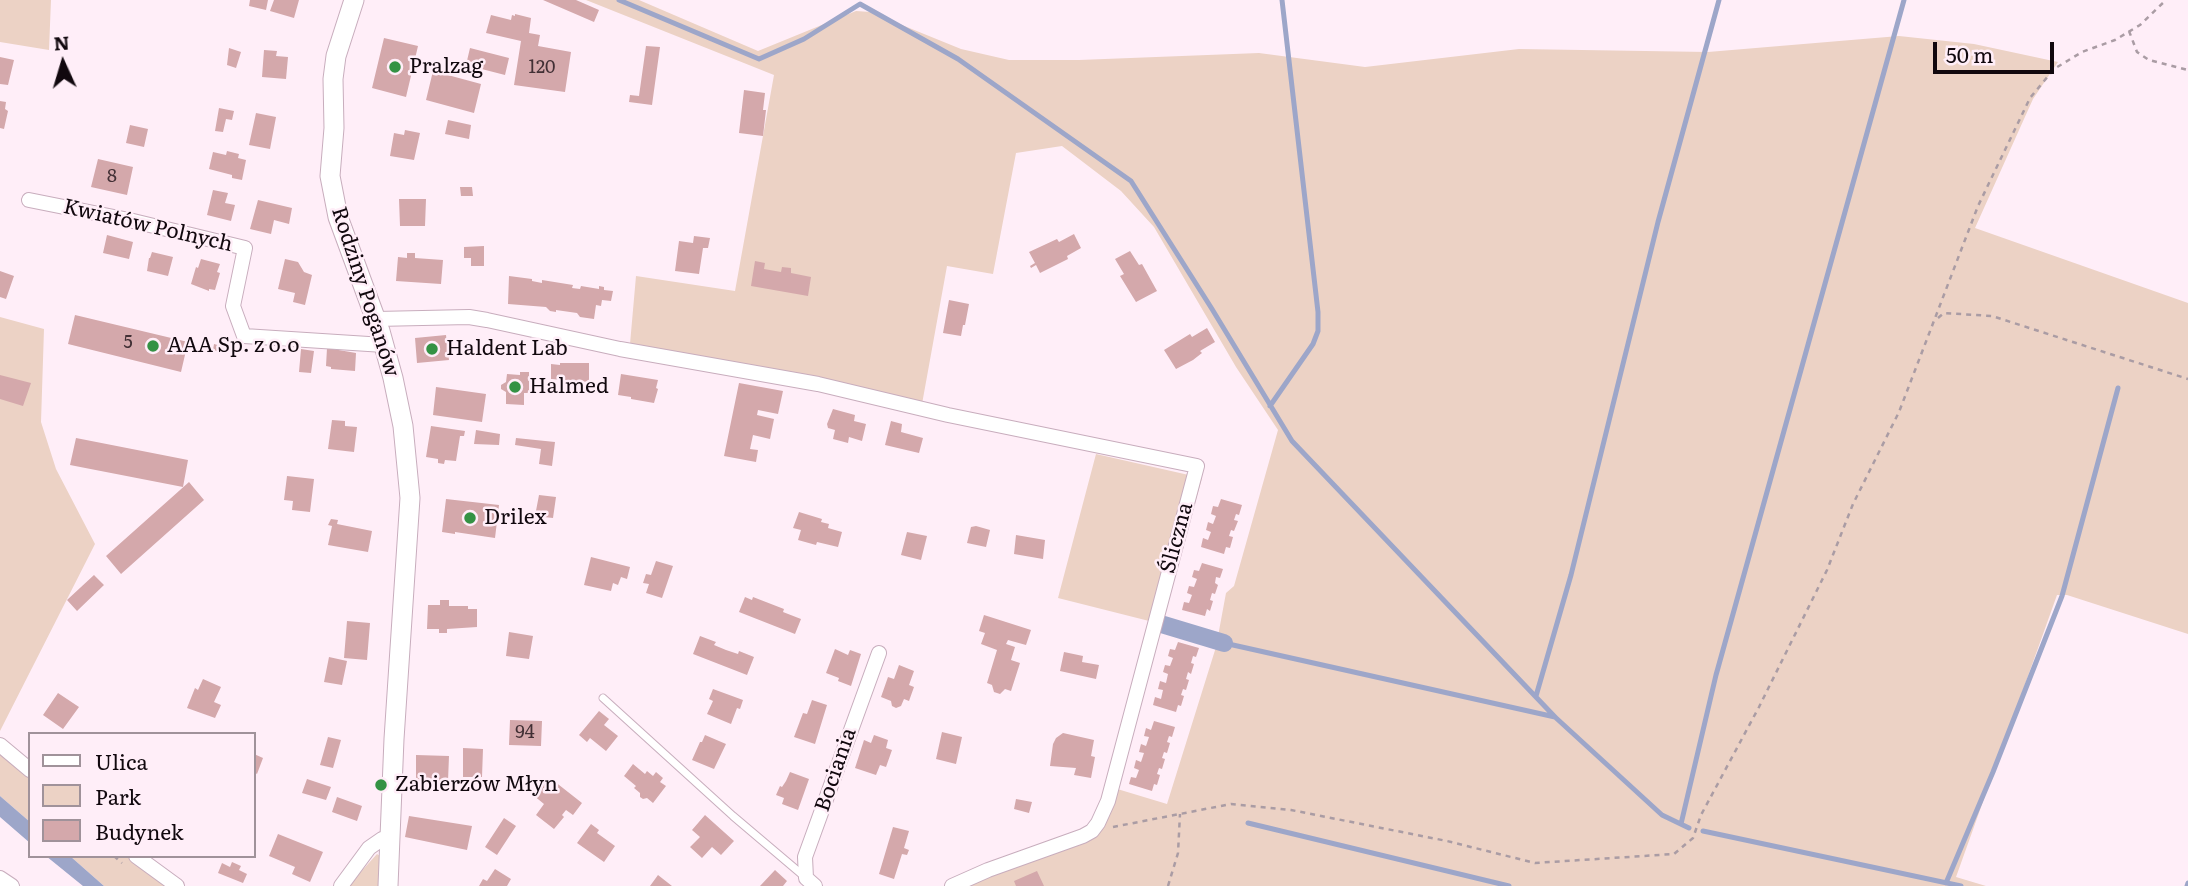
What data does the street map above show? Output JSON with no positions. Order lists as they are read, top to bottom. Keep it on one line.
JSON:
{"streets":{"street":["Kwiatów Polnych","Rodziny Poganów","Śliczna","Bociania"]},"crossings":[["Kwiatów Polnych","Rodziny Poganów"],["Rodziny Poganów","Śliczna"]],"places":["Pralzag","AAA Sp. z o.o","Haldent Lab","Halmed","Drilex","Zabierzów Młyn"],"house_numbers":["120","8","5","94"],"legend":["Ulica","Park","Budynek"],"scale_bar":"50 m","north":"top"}
